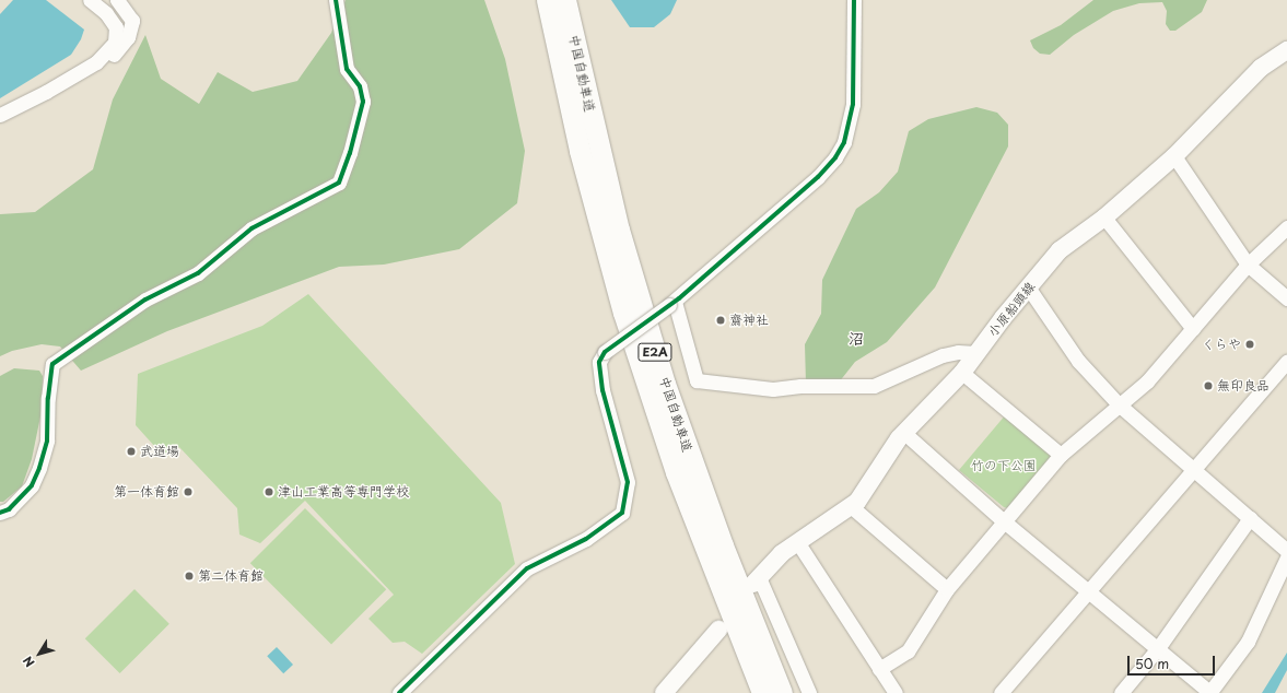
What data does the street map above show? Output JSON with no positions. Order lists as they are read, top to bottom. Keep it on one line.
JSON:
{"streets":{"highway":["中国自動車道","E2A"],"main road":["小原船頭線"]},"districts":["沼"],"parks":["竹の下公園"],"places":["齋神社","くらや","無印良品","武道場","第一体育館","津山工業高等専門学校","第二体育館"],"scale_bar":"50 m","north":"bottom left"}
